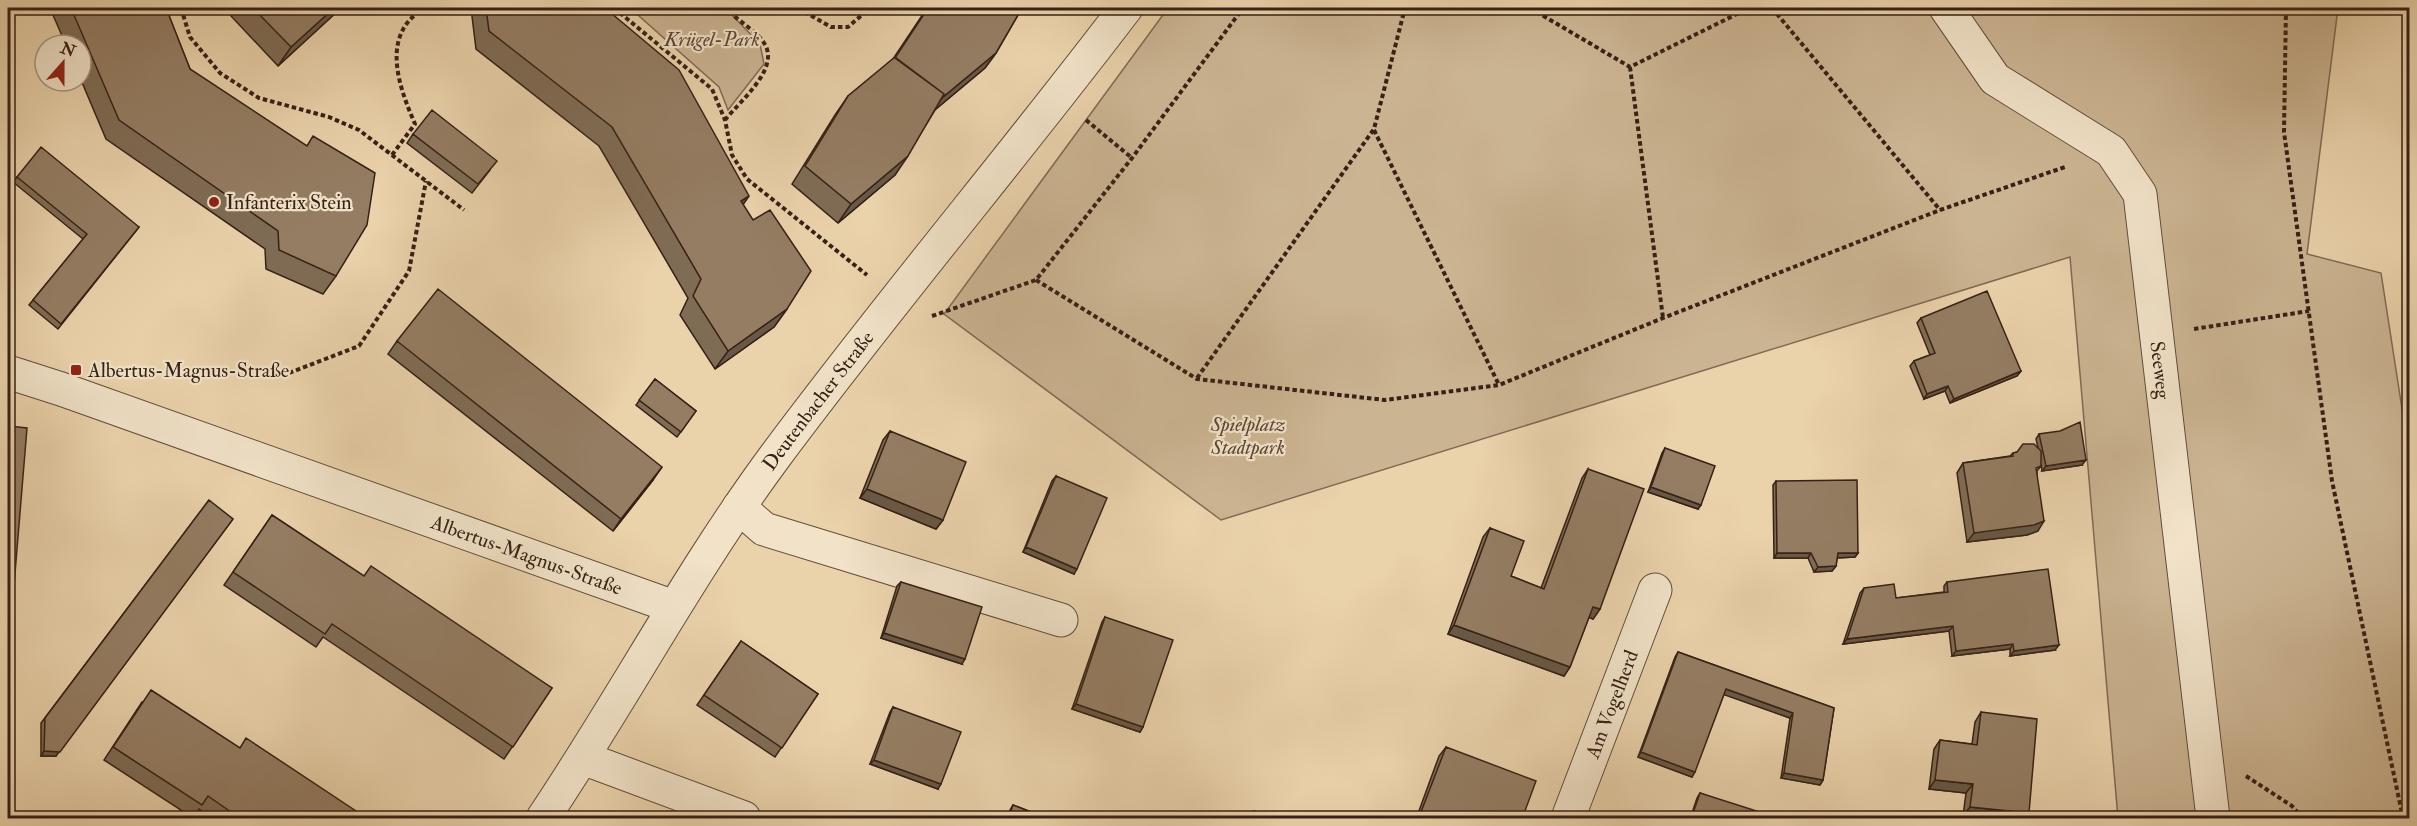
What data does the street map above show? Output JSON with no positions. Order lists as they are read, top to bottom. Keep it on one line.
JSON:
{"streets":{"street":["Seeweg","Deutenbacher Straße","Albertus-Magnus-Straße","Am Vogelherd"]},"crossings":[["Deutenbacher Straße","Albertus-Magnus-Straße"]],"parks":["Krügel-Park","Spielplatz Stadtpark"],"places":{"other":["Infanterix Stein"],"transit":["Albertus-Magnus-Straße"]},"north":"top"}
